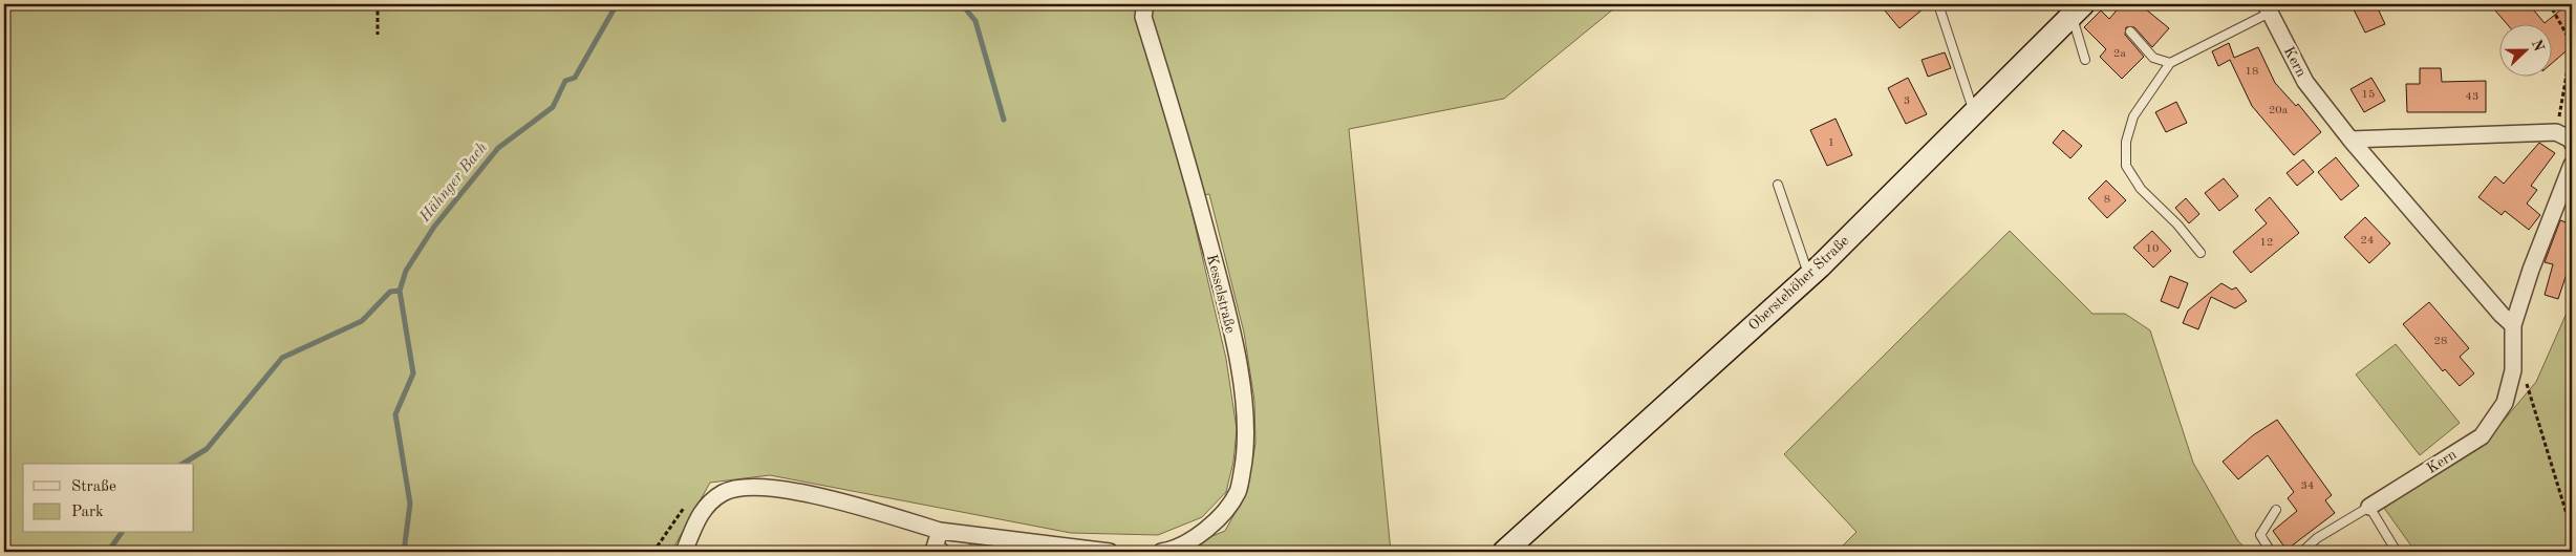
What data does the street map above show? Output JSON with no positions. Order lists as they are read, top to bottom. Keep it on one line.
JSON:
{"streets":{"street":["Kern","Oberstehöher Straße","Kesselstraße"]},"water":["Hähnger Bach"],"house_numbers":["2a","18","15","43","3","20a","1","8","24","12","10","28","34"],"legend":["Straße","Park"],"north":"right"}
